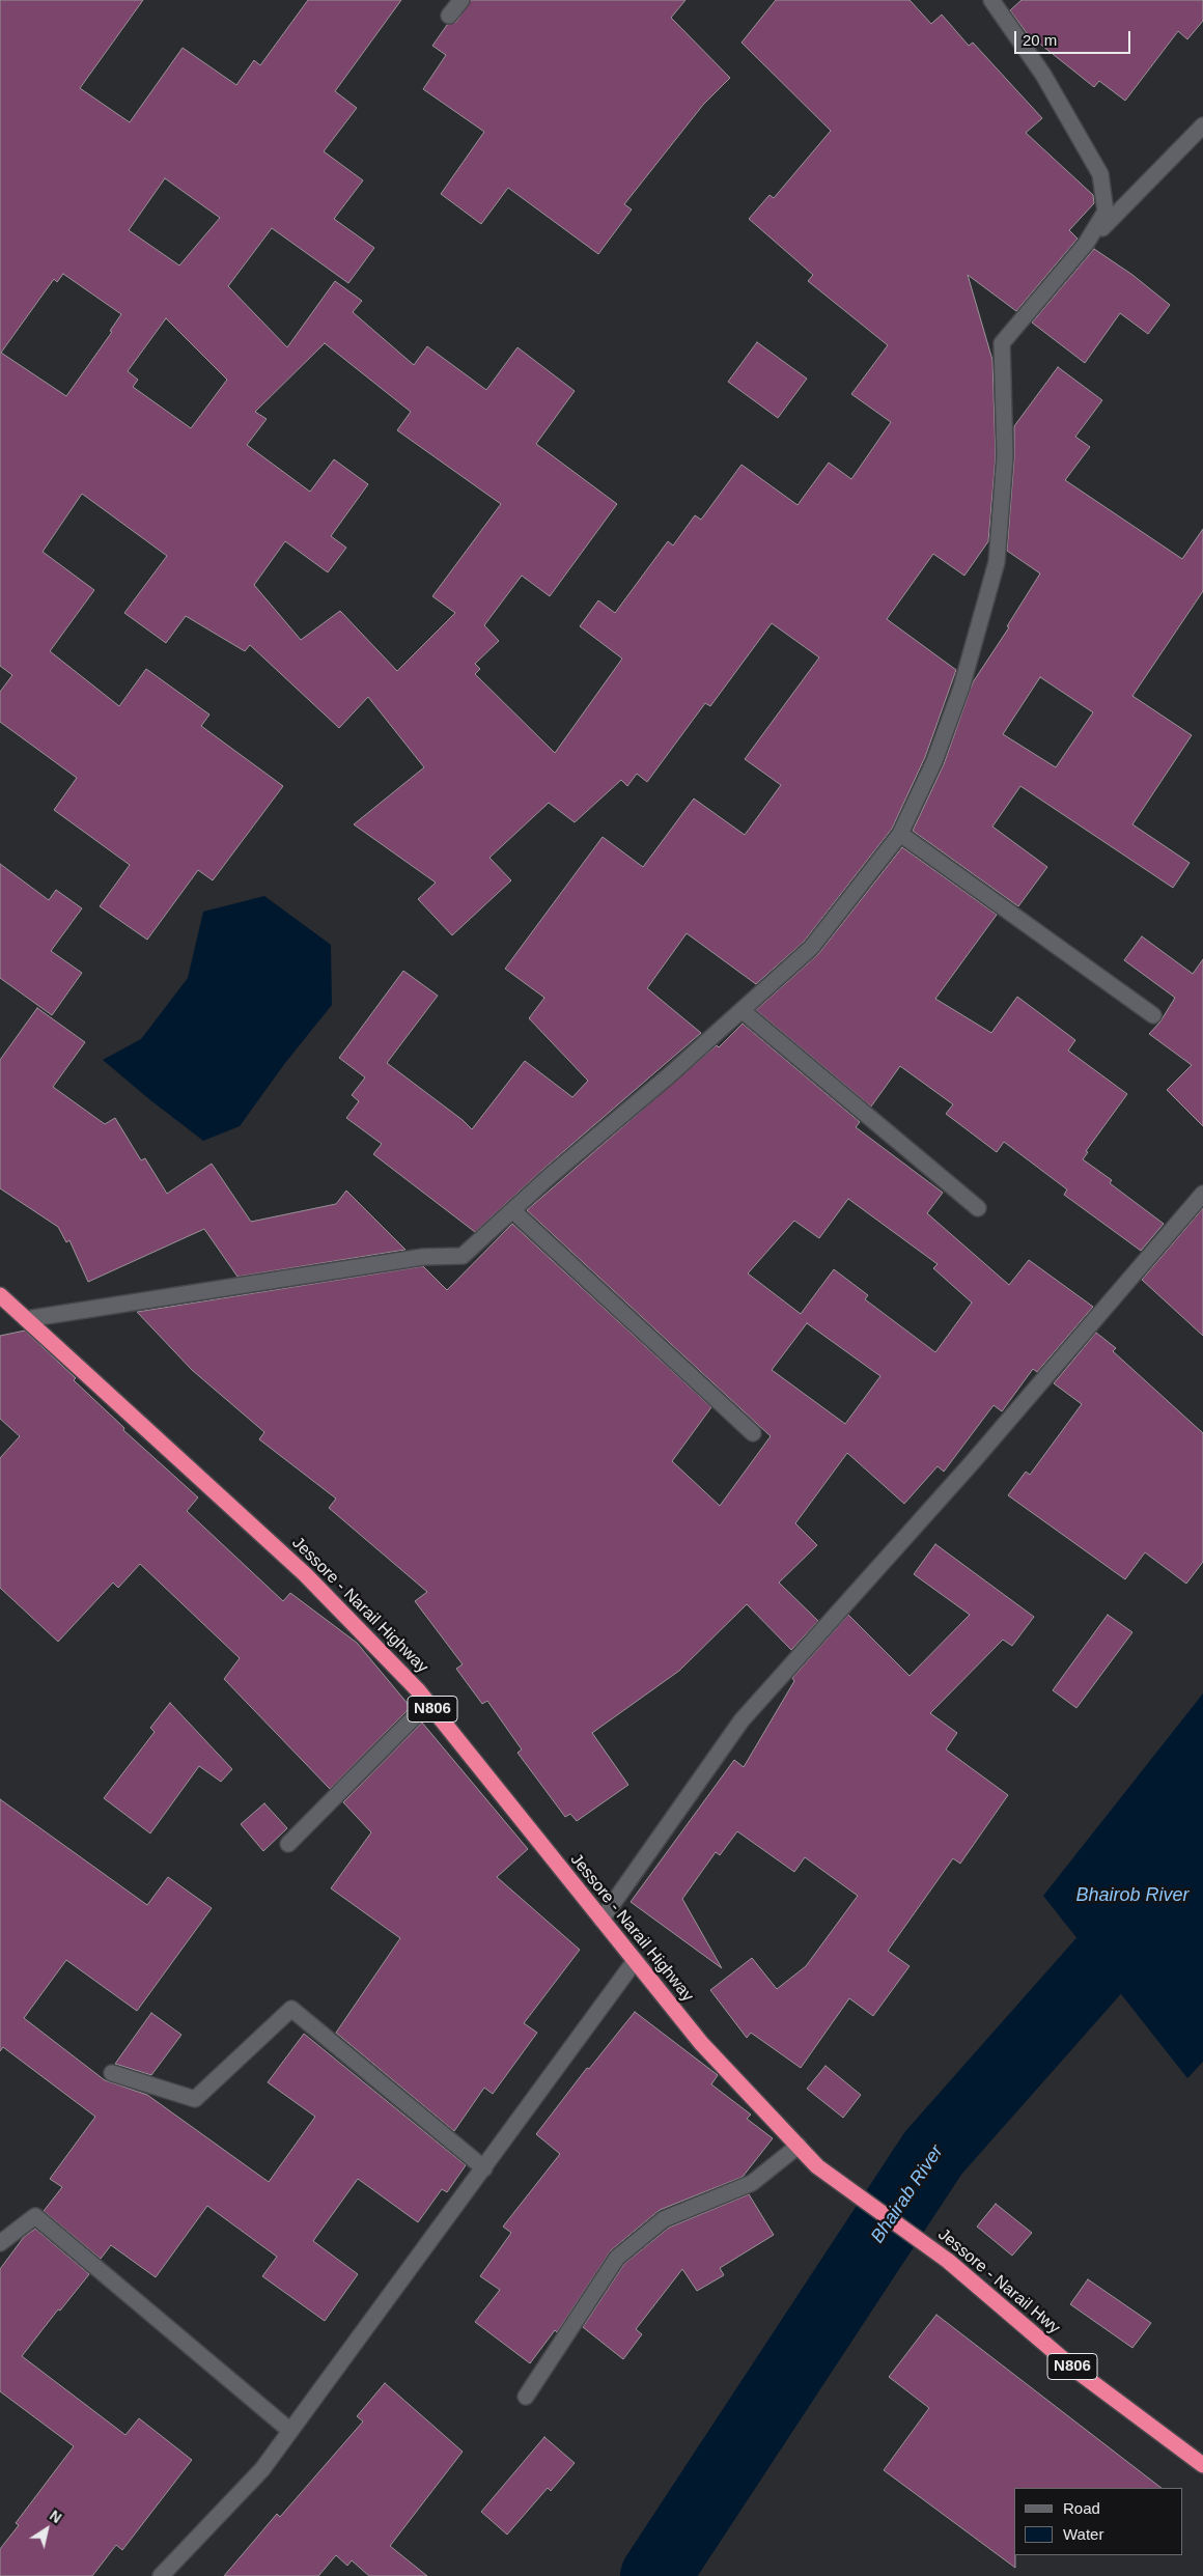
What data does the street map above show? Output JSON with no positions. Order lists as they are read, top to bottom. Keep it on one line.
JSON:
{"streets":{"highway":["Jessore - Narail Highway","N806","Jessore - Narail Hwy"]},"crossings":[["Jessore - Narail Highway","Jessore - Narail Hwy"]],"water":["Bhairob River","Bhairab River"],"legend":["Road","Water"],"scale_bar":"20 m","north":"top right"}
